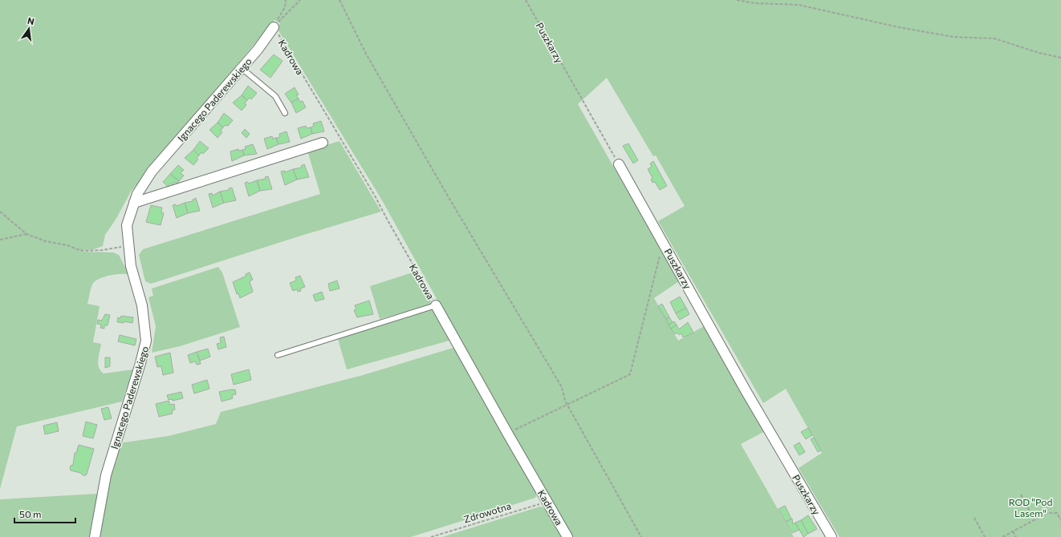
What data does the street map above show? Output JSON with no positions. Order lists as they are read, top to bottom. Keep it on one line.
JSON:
{"streets":{"street":["Puszkarzy","Kadrowa","Ignacego Paderewskiego"],"path":["Zdrowotna"]},"crossings":[["Kadrowa","Ignacego Paderewskiego"],["Kadrowa","Zdrowotna"]],"parks":["ROD \"Pod Lasem\""],"scale_bar":"50 m","north":"top"}
